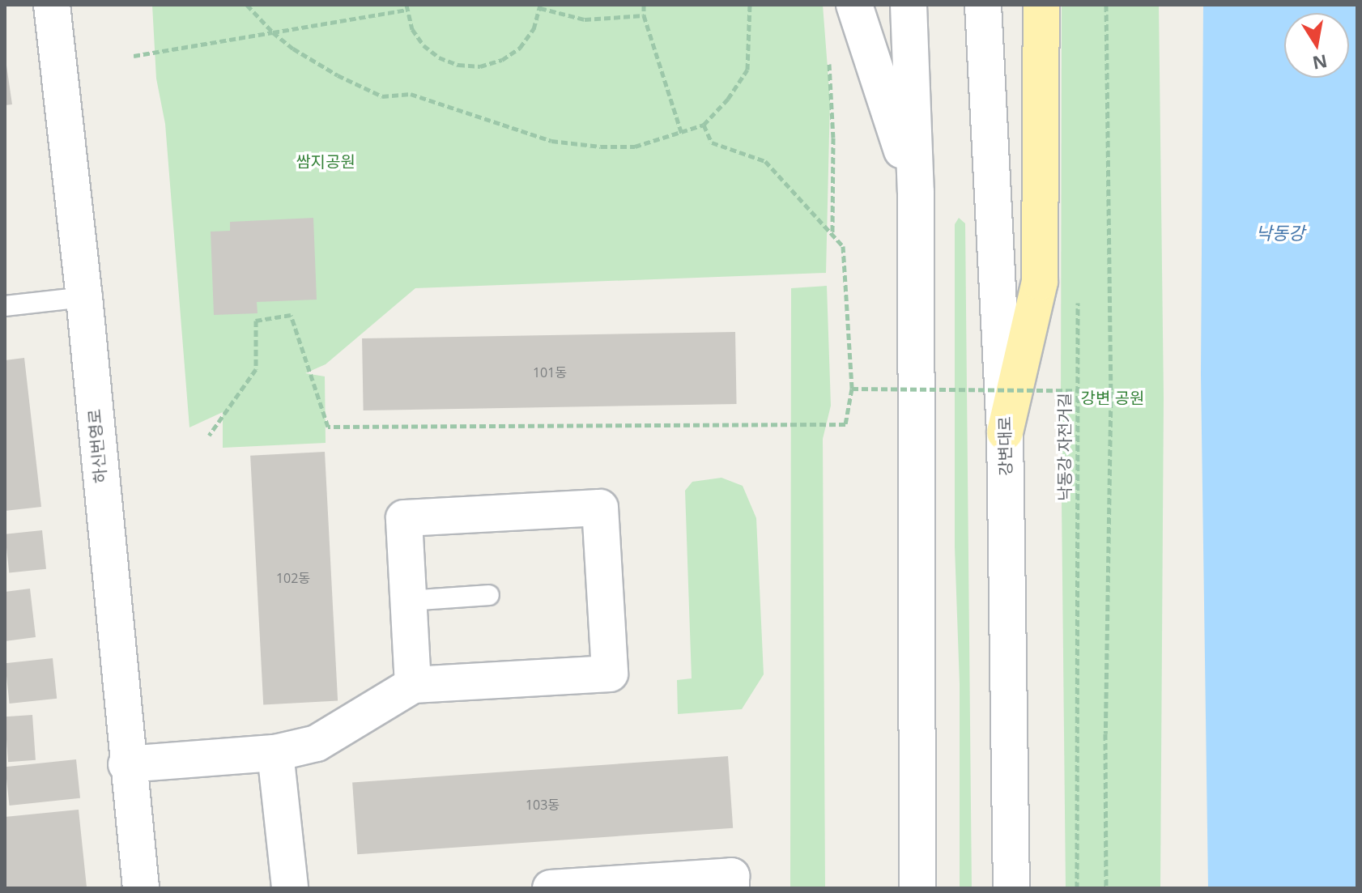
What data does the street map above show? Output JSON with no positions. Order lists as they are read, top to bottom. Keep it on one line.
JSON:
{"streets":{"street":["하신번영로","강변대로"],"path":["낙동강 자전거길"]},"water":["낙동강"],"parks":["쌈지공원","강변 공원"],"house_numbers":["101동","102동","103동"],"north":"bottom"}
